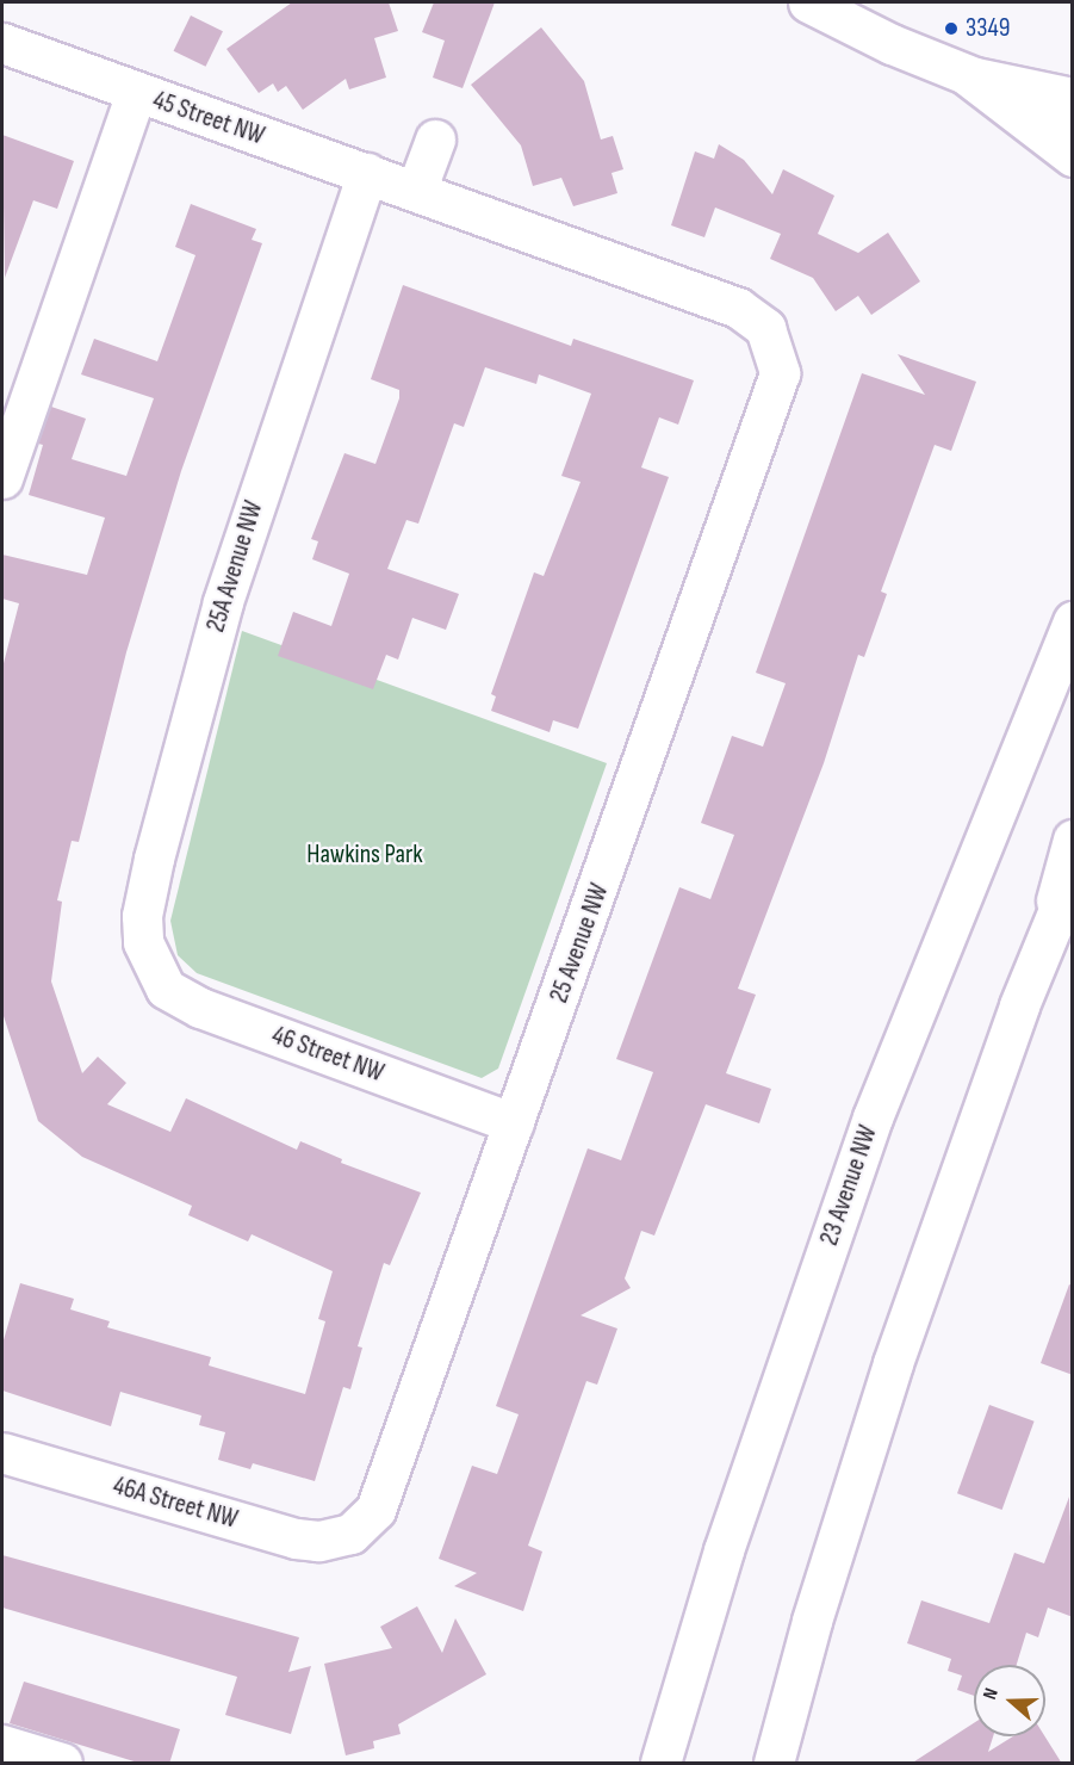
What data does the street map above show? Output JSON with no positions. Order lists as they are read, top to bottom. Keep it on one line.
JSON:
{"streets":{"street":["45 Street NW","25A Avenue NW","25 Avenue NW","46 Street NW","23 Avenue NW","46A Street NW"]},"crossings":[["45 Street NW","25A Avenue NW"],["45 Street NW","25 Avenue NW"],["25A Avenue NW","46 Street NW"],["25 Avenue NW","46 Street NW"],["25 Avenue NW","46A Street NW"]],"parks":["Hawkins Park"],"places":["3349"],"north":"left"}
